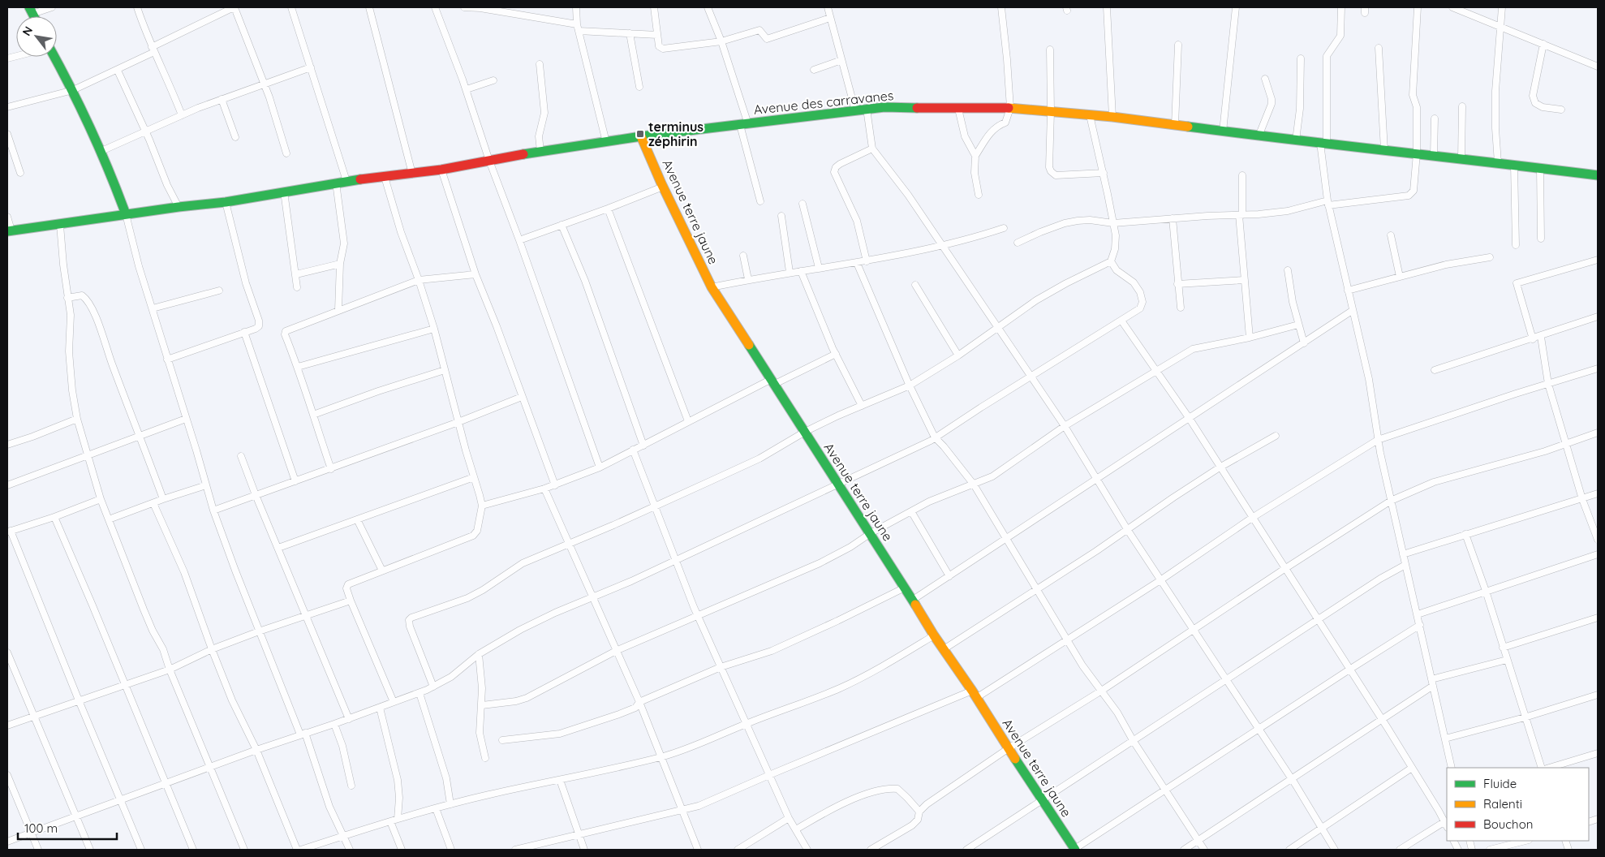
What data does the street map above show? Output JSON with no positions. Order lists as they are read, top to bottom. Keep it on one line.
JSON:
{"streets":{"street":["Avenue des carravanes","Avenue terre jaune"]},"crossings":[["Avenue des carravanes","Avenue terre jaune"]],"places":{"transit":["terminus zéphirin"]},"legend":["Fluide","Ralenti","Bouchon"],"scale_bar":"100 m","north":"top left"}
